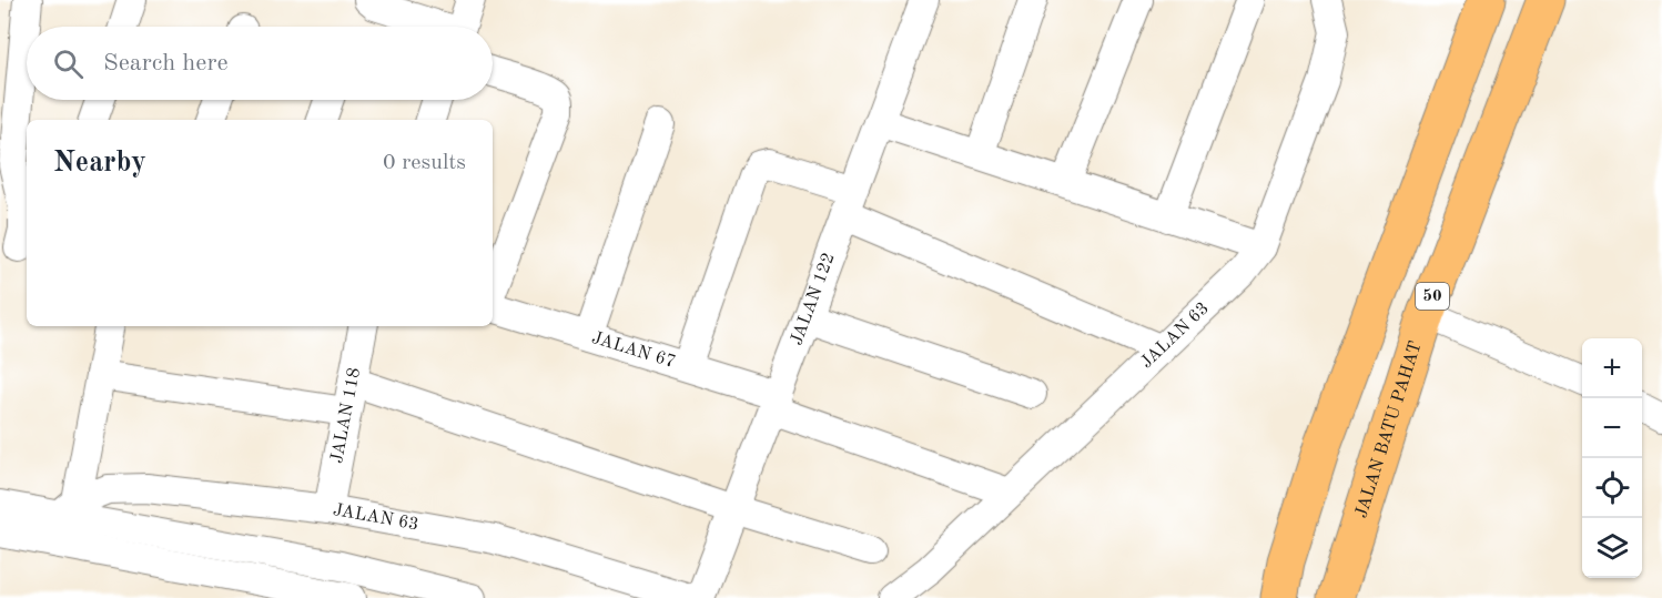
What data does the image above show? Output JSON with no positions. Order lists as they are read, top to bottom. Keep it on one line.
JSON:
{"streets":{"highway":["50","JALAN BATU PAHAT"],"street":["JALAN 122","JALAN 63","JALAN 67","JALAN 118"]},"crossings":[["JALAN 122","JALAN 67"],["JALAN 63","JALAN 67"],["JALAN 63","JALAN 118"]],"page":{"search":"Search here","heading":["Nearby","0 results"],"map_buttons":["+","−"]}}
